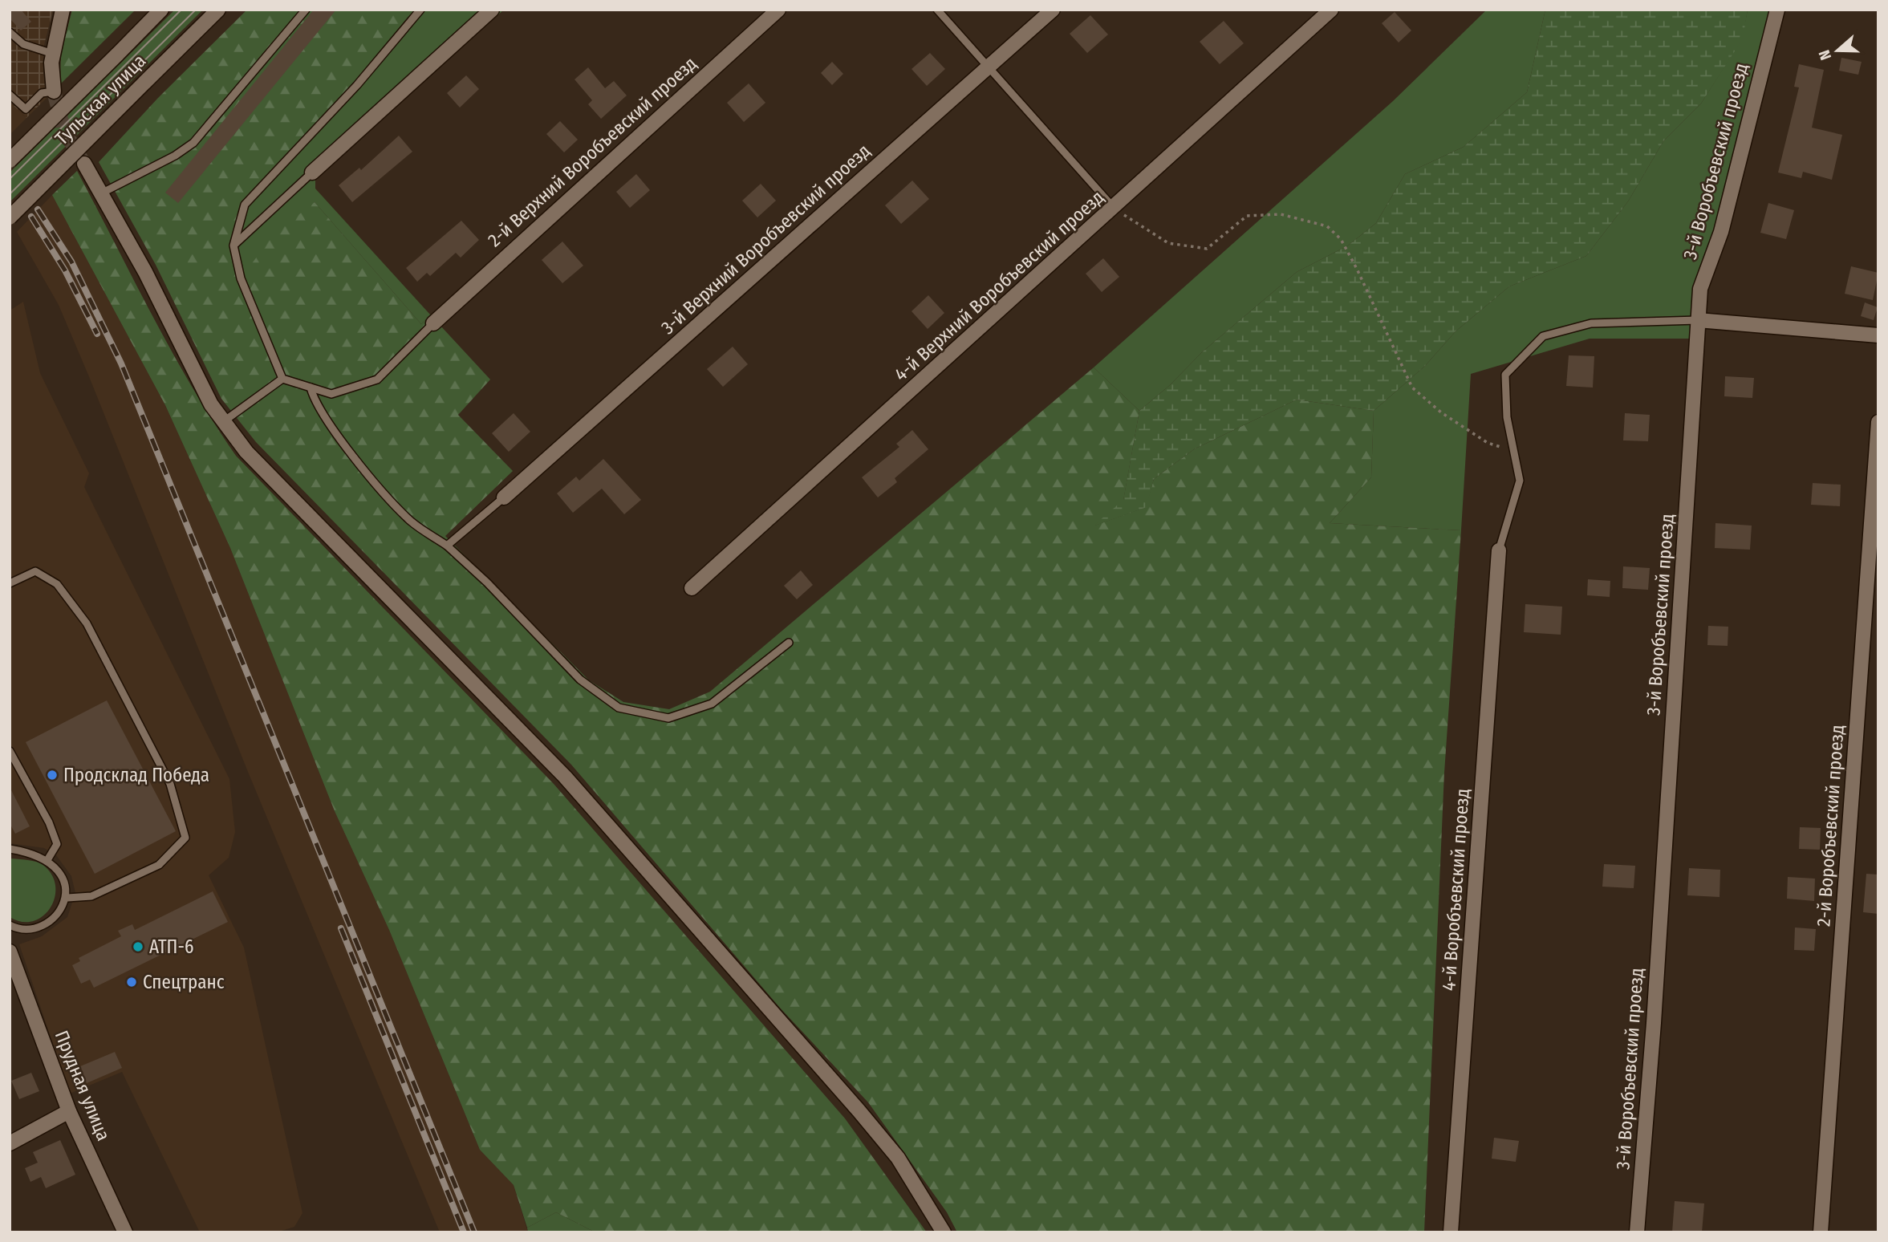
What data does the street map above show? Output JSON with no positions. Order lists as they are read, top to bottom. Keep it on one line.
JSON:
{"streets":{"street":["Тульская улица","2-й Верхний Воробъевский проезд","3-й Воробъевский проезд","3-й Верхний Воробъевский проезд","4-й Верхний Воробъевский проезд","2-й Воробъевский проезд","4-й Воробъевский проезд","Прудная улица"]},"places":["Продсклад Победа","АТП-6","Спецтранс"],"north":"left"}
